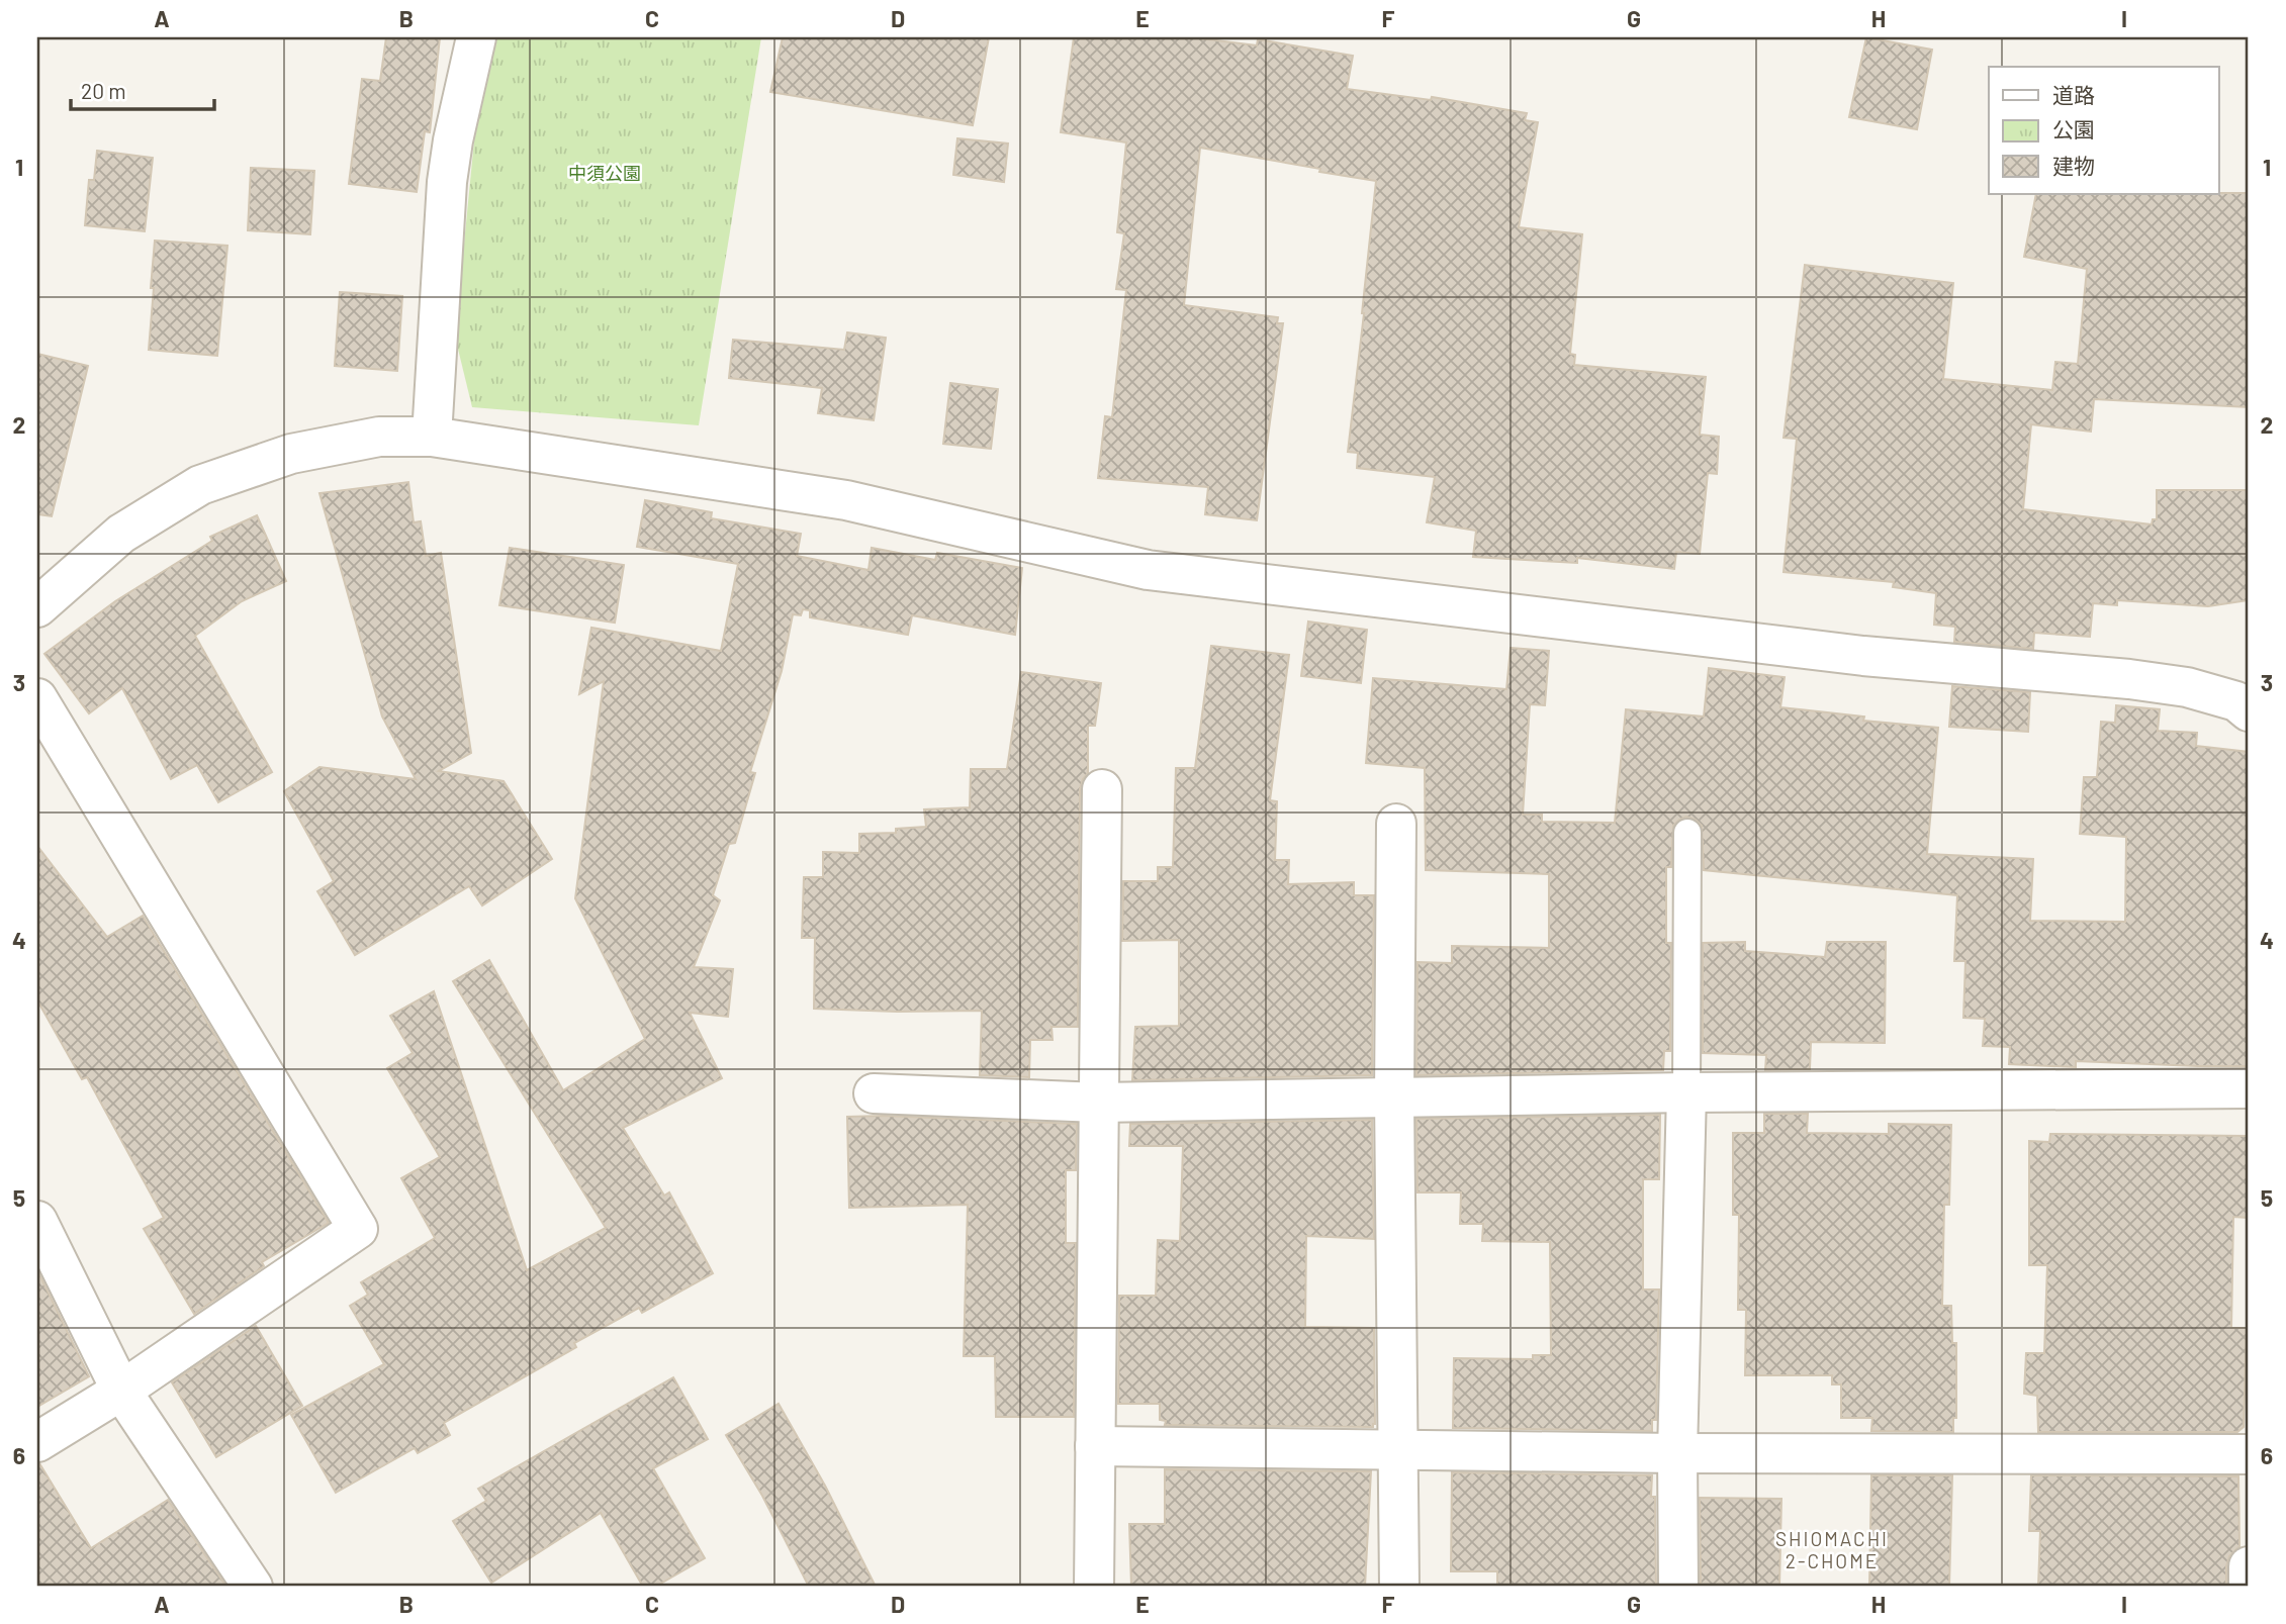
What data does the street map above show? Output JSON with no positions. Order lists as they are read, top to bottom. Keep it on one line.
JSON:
{"districts":["SHIOMACHI 2-CHOME"],"parks":["中須公園"],"legend":["道路","公園","建物"],"scale_bar":"20 m","grid":{"columns":["A","B","C","D","E","F","G","H","I"],"rows":["1","2","3","4","5","6"]}}
